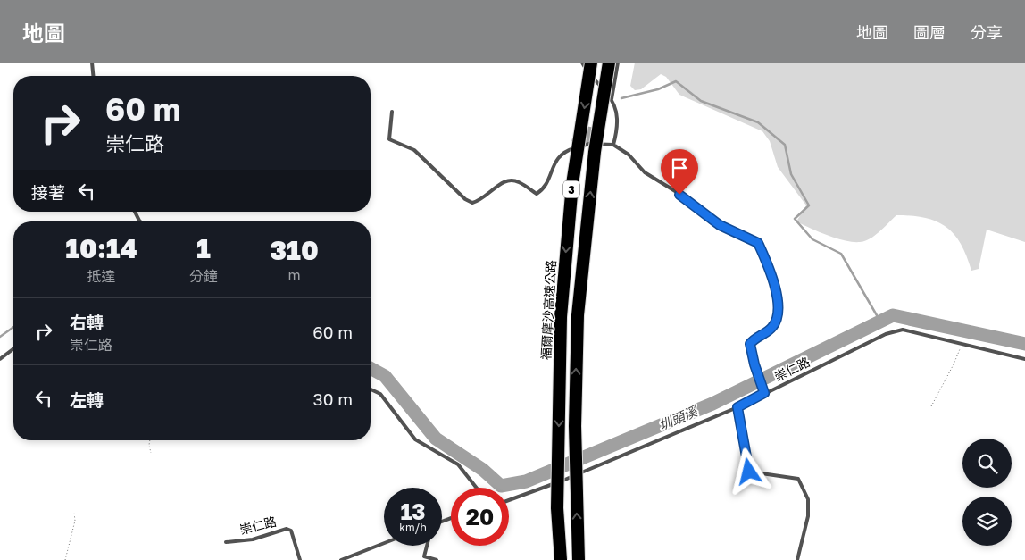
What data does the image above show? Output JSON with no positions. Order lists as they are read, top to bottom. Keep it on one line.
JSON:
{"streets":{"highway":["3","福爾摩沙高速公路"],"lane":["崇仁路"]},"water":["圳頭溪"],"page":{"header":"地圖","nav":["地圖","圖層","分享"],"turn":["60 m","崇仁路"],"then":"接著","eta":["10:14","抵達","1","分鐘","310","m"],"list":[{"name":"右轉","note":"崇仁路","value":"60 m"},{"name":"左轉","value":"30 m"}],"speed":"13 km/h","limit":"20"}}
